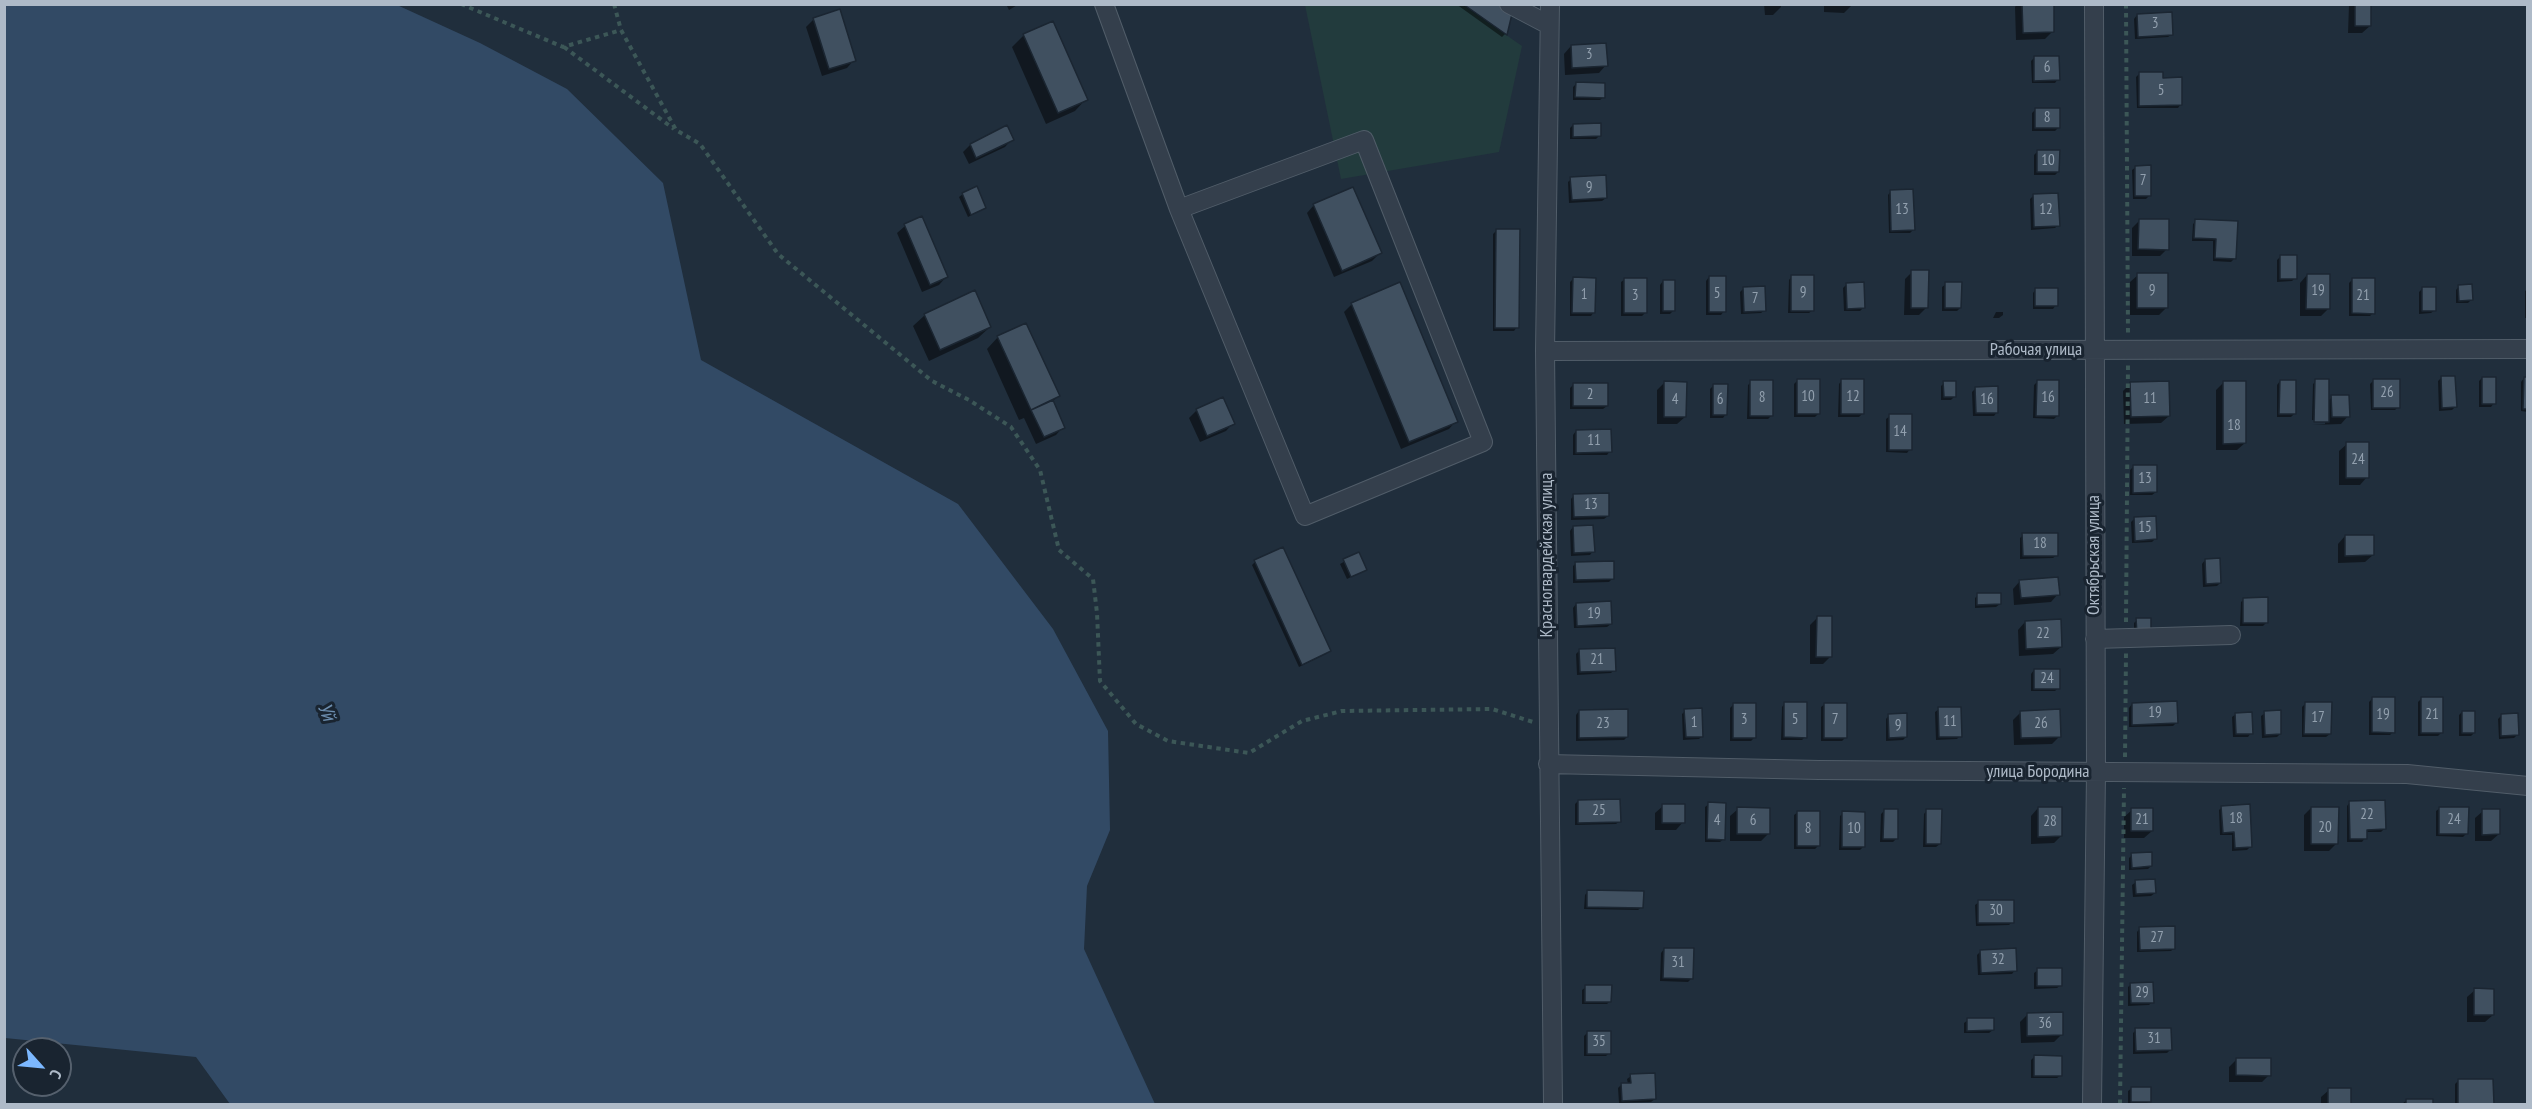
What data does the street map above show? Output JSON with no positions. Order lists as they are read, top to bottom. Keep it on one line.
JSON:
{"streets":{"street":["Рабочая улица","Красногвардейская улица","Октябрьская улица","улица Бородина"]},"crossings":[["Рабочая улица","Красногвардейская улица"],["Рабочая улица","Октябрьская улица"],["Красногвардейская улица","улица Бородина"],["Октябрьская улица","улица Бородина"]],"water":["Уй"],"house_numbers":["3","3","6","5","8","10","7","9","13","12","9","19","9","5","1","3","21","7","26","2","10","12","8","16","11","4","6","16","18","14","11","24","13","13","15","18","19","22","21","24","19","19","21","17","3","5","7","11","1","23","26","9","25","22","18","21","24","4","6","28","20","8","10","30","27","32","31","29","36","31","35"],"north":"bottom right"}
